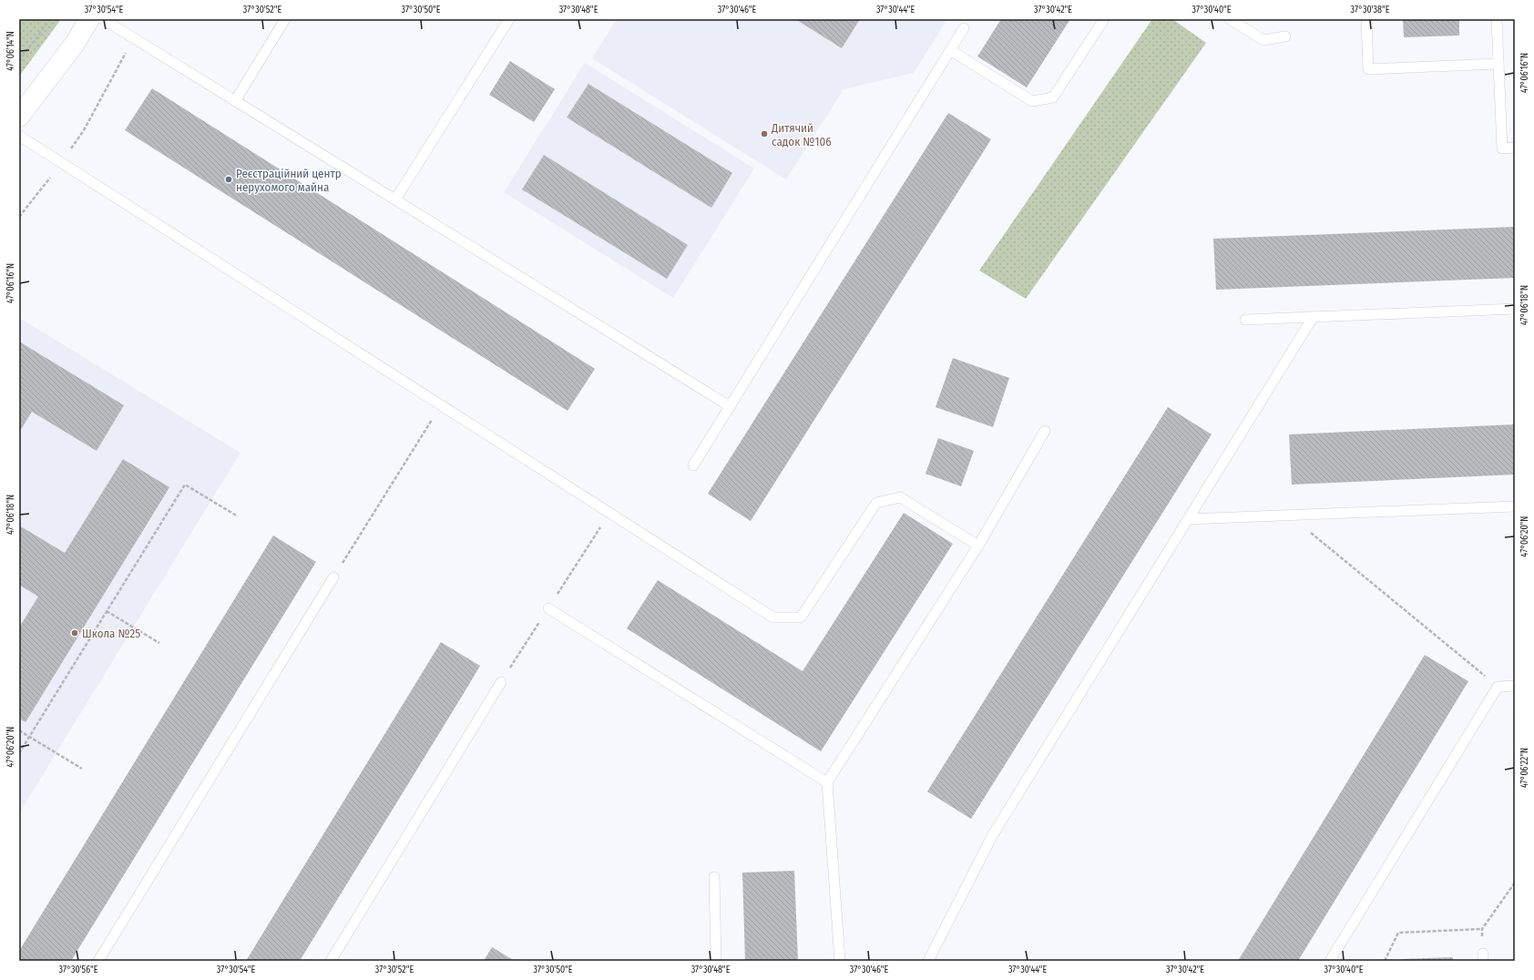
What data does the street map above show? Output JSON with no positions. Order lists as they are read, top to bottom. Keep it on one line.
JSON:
{"places":["Дитячий садок №106","Реєстраційний центр нерухомого майна","Школа №25"],"coordinates":["37°30'54\"E","37°30'52\"E","37°30'50\"E","37°30'48\"E","37°30'46\"E","37°30'44\"E","37°30'42\"E","37°30'40\"E","37°30'38\"E","47°06'14\"N","47°06'16\"N","47°06'18\"N","47°06'20\"N","47°06'22\"N","37°30'56\"E"]}
